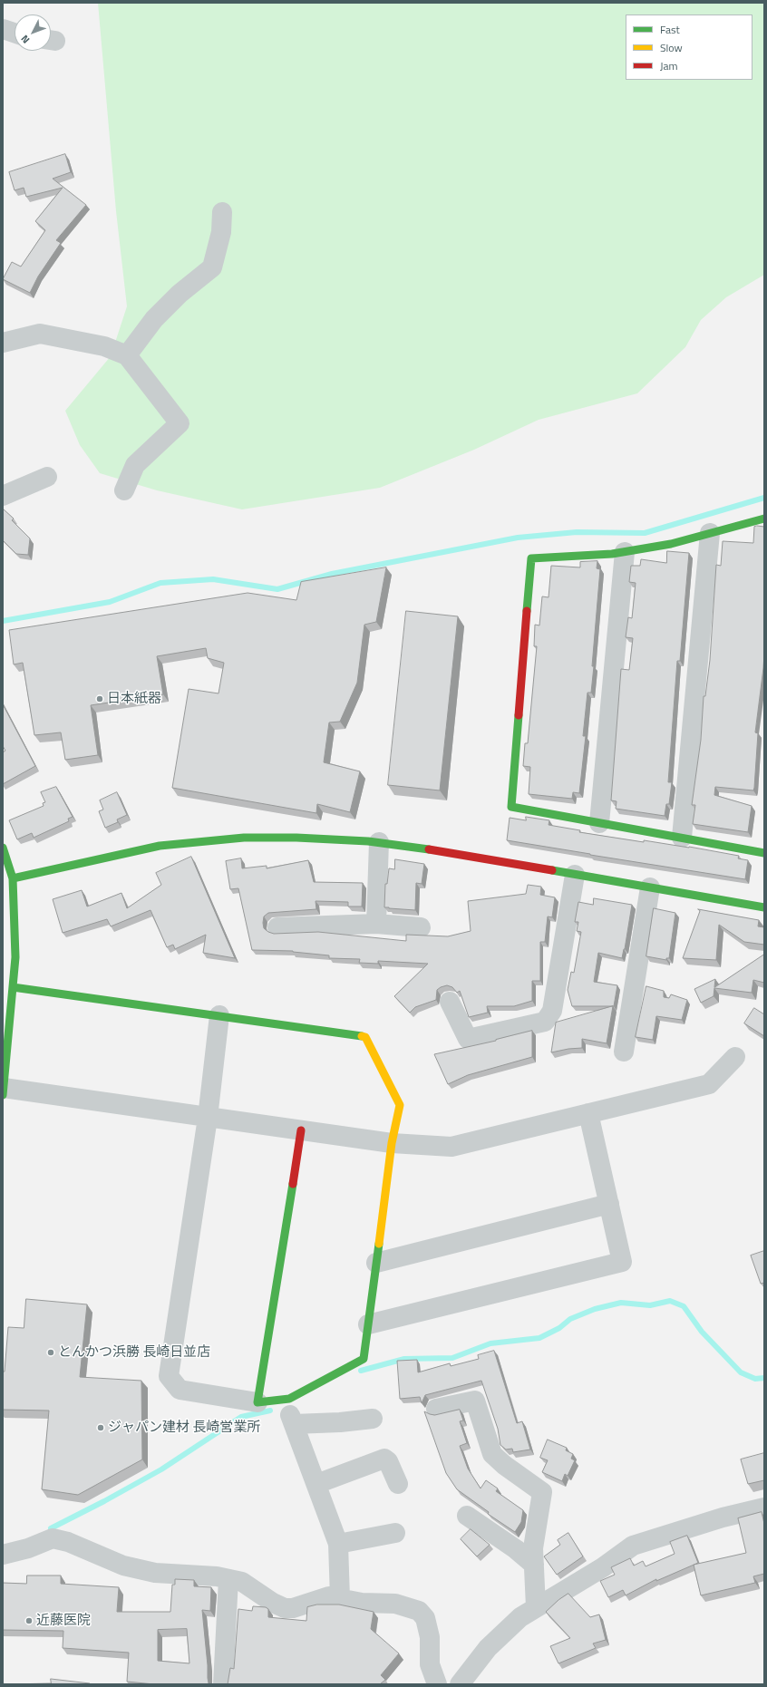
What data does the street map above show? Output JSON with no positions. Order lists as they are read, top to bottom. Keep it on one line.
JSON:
{"places":["日本紙器","とんかつ浜勝 長崎日並店","ジャパン建材 長崎営業所","近藤医院"],"legend":["Fast","Slow","Jam"],"north":"bottom left"}
